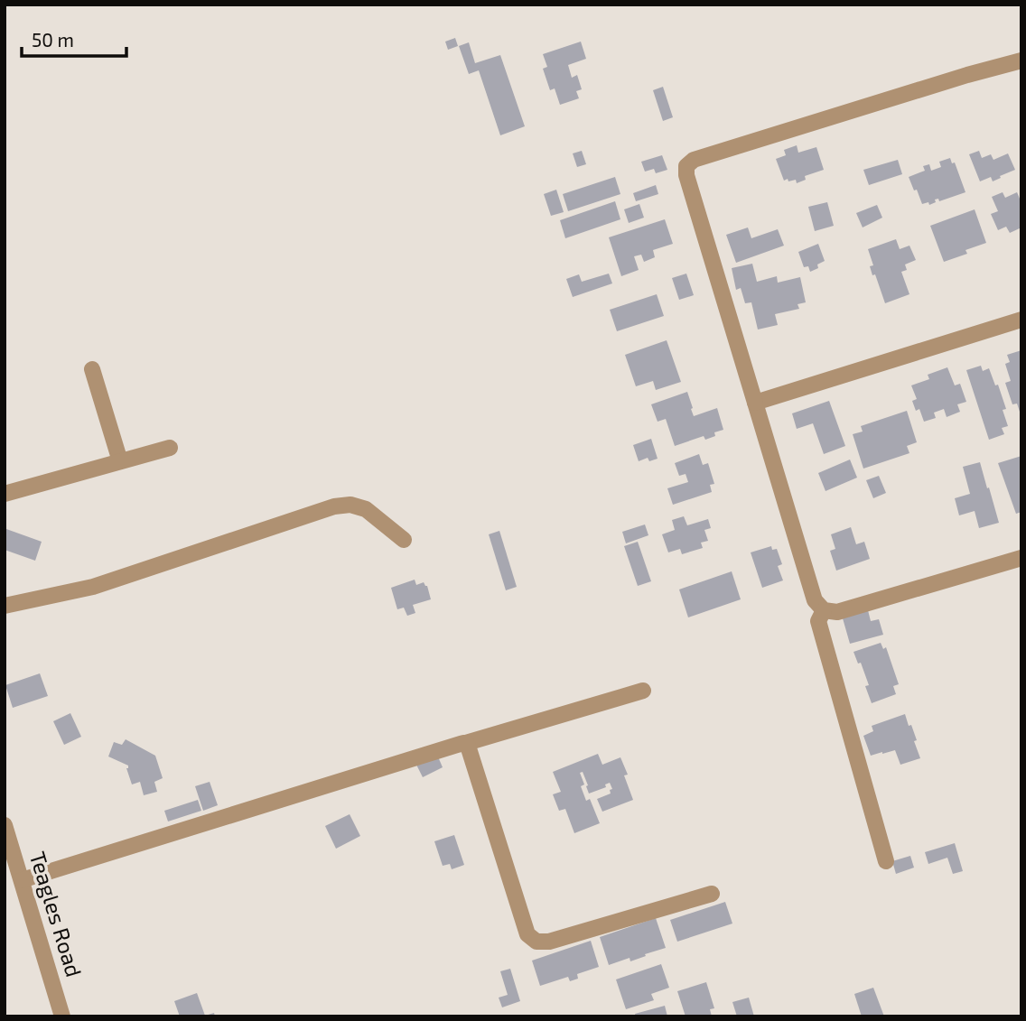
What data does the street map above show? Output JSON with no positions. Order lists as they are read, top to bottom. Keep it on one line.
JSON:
{"streets":{"street":["Teagles Road"]},"scale_bar":"50 m"}
